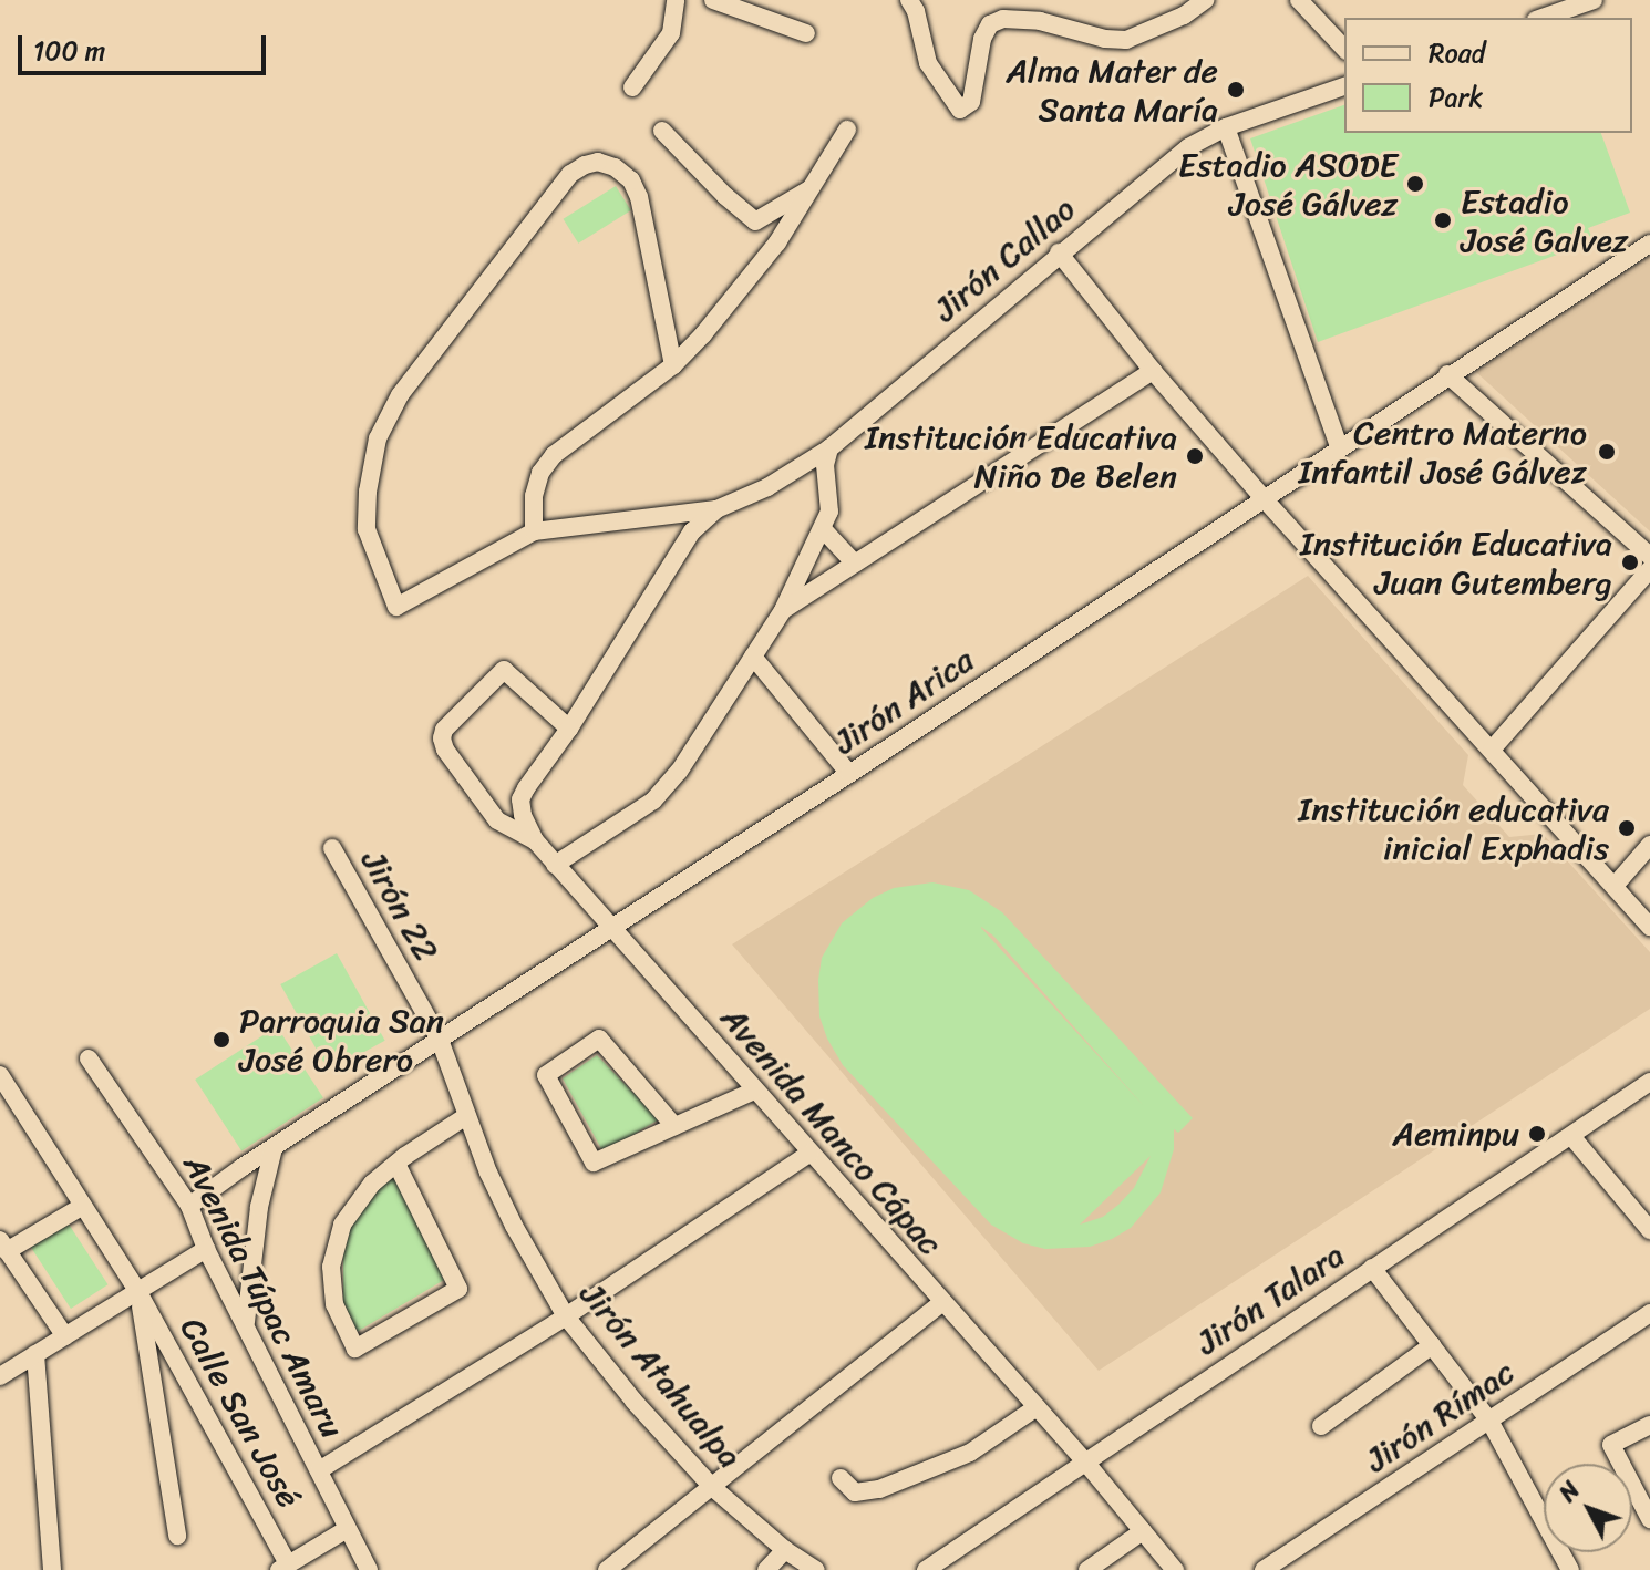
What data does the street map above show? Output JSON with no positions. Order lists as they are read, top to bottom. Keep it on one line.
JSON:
{"streets":{"street":["Jirón Callao","Jirón Arica","Jirón 22","Avenida Manco Cápac","Avenida Túpac Amaru","Jirón Talara","Jirón Atahualpa","Calle San José","Jirón Rímac"]},"crossings":[["Jirón Arica","Jirón 22"],["Jirón Arica","Avenida Manco Cápac"],["Jirón Arica","Avenida Túpac Amaru"],["Jirón Arica","Jirón Atahualpa"],["Jirón 22","Jirón Atahualpa"],["Avenida Manco Cápac","Jirón Talara"]],"places":["Alma Mater de Santa María","Estadio ASODE José Gálvez","Estadio José Galvez","Centro Materno Infantil José Gálvez","Institución Educativa Niño De Belen","Institución Educativa Juan Gutemberg","Institución educativa inicial Exphadis","Parroquia San José Obrero","Aeminpu"],"legend":["Road","Park"],"scale_bar":"100 m","north":"top left"}
